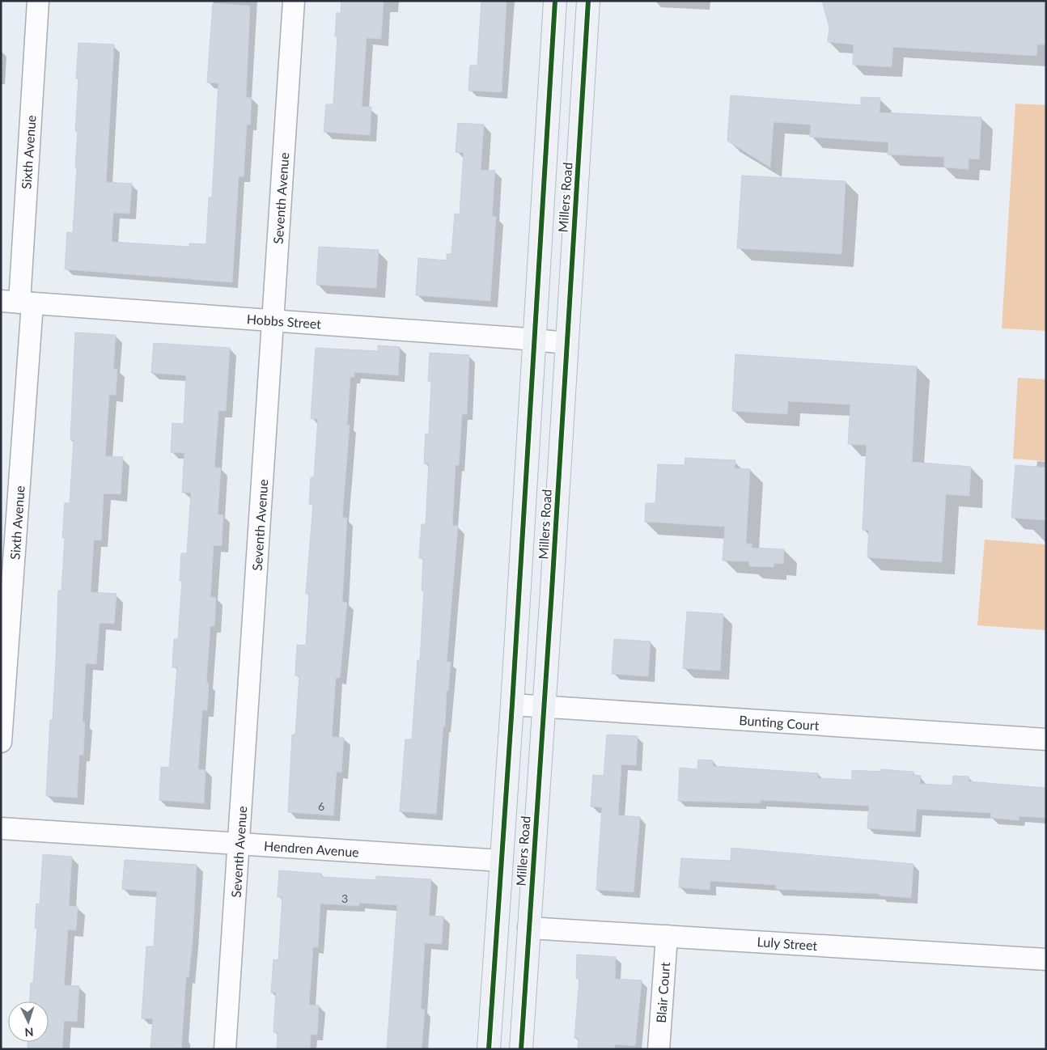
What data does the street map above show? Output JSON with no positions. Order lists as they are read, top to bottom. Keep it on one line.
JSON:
{"streets":{"main road":["Millers Road"],"street":["Sixth Avenue","Seventh Avenue","Hobbs Street","Bunting Court","Hendren Avenue","Luly Street","Blair Court"]},"crossings":[["Sixth Avenue","Hobbs Street"],["Millers Road","Hobbs Street"],["Millers Road","Bunting Court"],["Millers Road","Hendren Avenue"],["Millers Road","Luly Street"],["Seventh Avenue","Hobbs Street"],["Seventh Avenue","Hendren Avenue"],["Luly Street","Blair Court"]],"house_numbers":["6","3"],"north":"bottom"}
